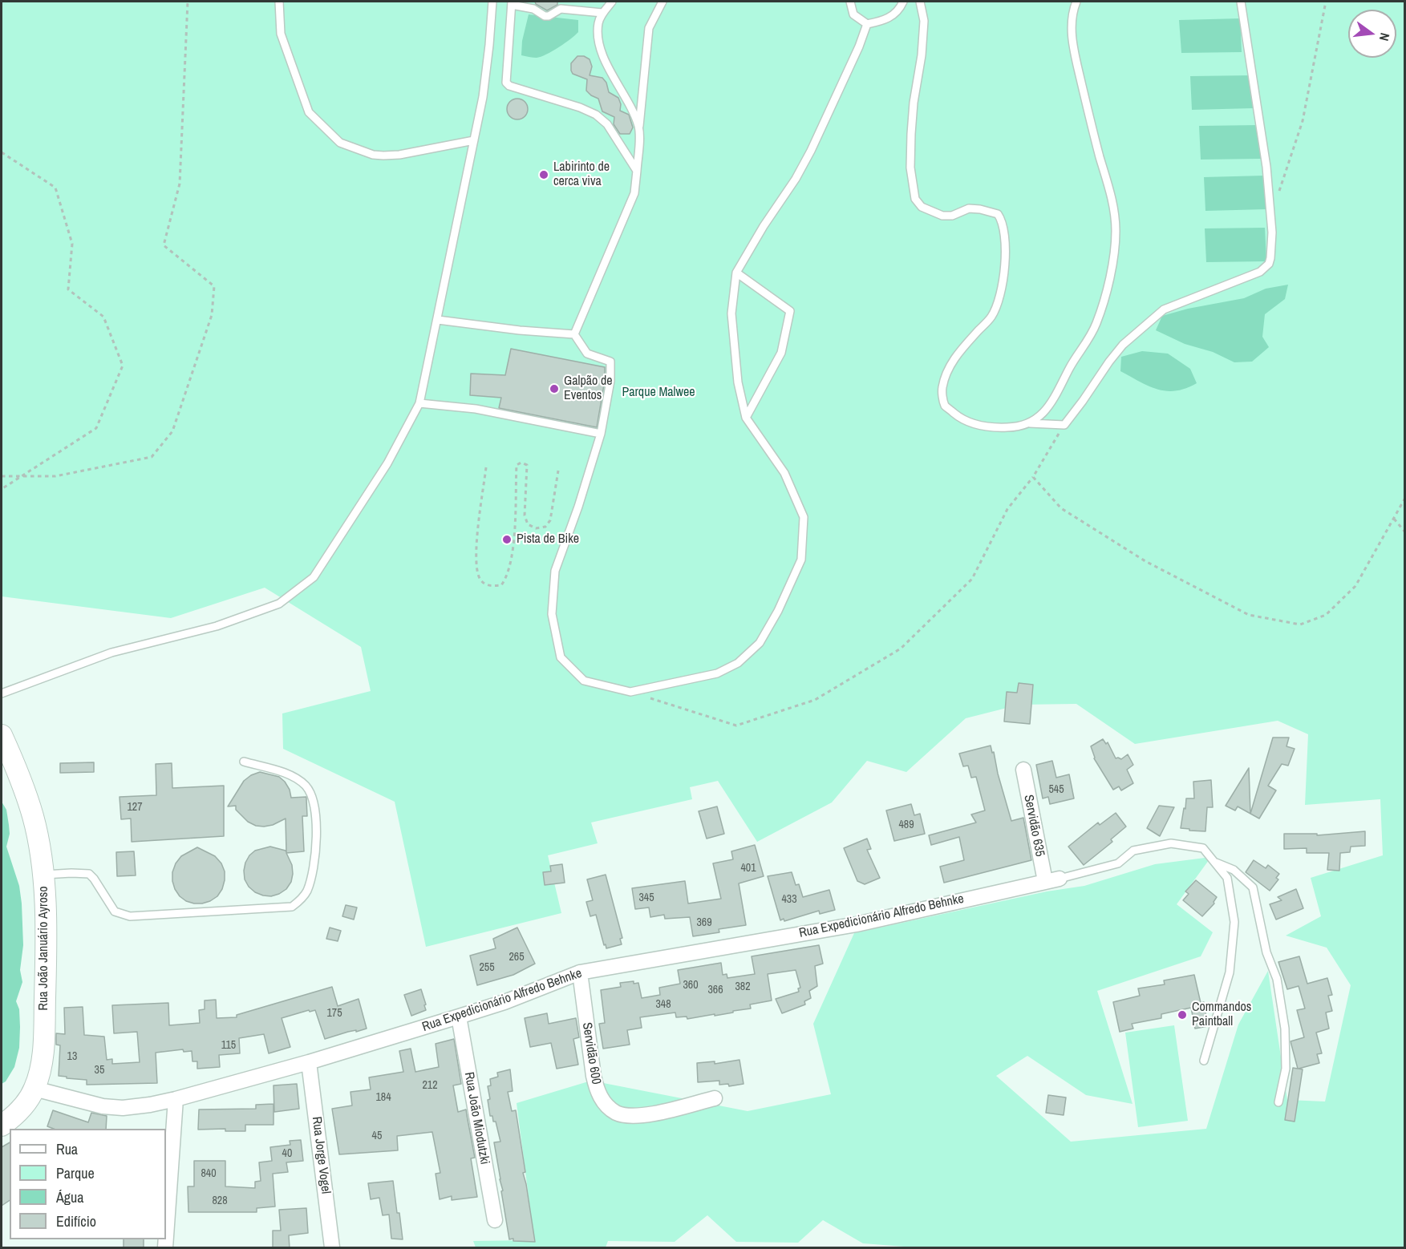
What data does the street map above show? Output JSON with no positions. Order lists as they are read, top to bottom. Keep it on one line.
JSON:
{"streets":{"main road":["Rua João Januário Ayroso"],"street":["Servidão 635","Rua Expedicionário Alfredo Behnke","Servidão 600","Rua João Miodutzki","Rua Jorge Vogel"]},"crossings":[["Servidão 635","Rua Expedicionário Alfredo Behnke"],["Rua Expedicionário Alfredo Behnke","Rua João Januário Ayroso"],["Rua Expedicionário Alfredo Behnke","Servidão 600"],["Rua Expedicionário Alfredo Behnke","Rua João Miodutzki"],["Rua Expedicionário Alfredo Behnke","Rua Jorge Vogel"]],"parks":["Parque Malwee"],"places":["Labirinto de cerca viva","Galpão de Eventos","Pista de Bike","Commandos Paintball"],"house_numbers":["545","127","489","401","345","433","369","265","255","360","382","366","348","175","115","13","35","212","184","45","40","840","828"],"legend":["Rua","Parque","Água","Edifício"],"north":"right"}
